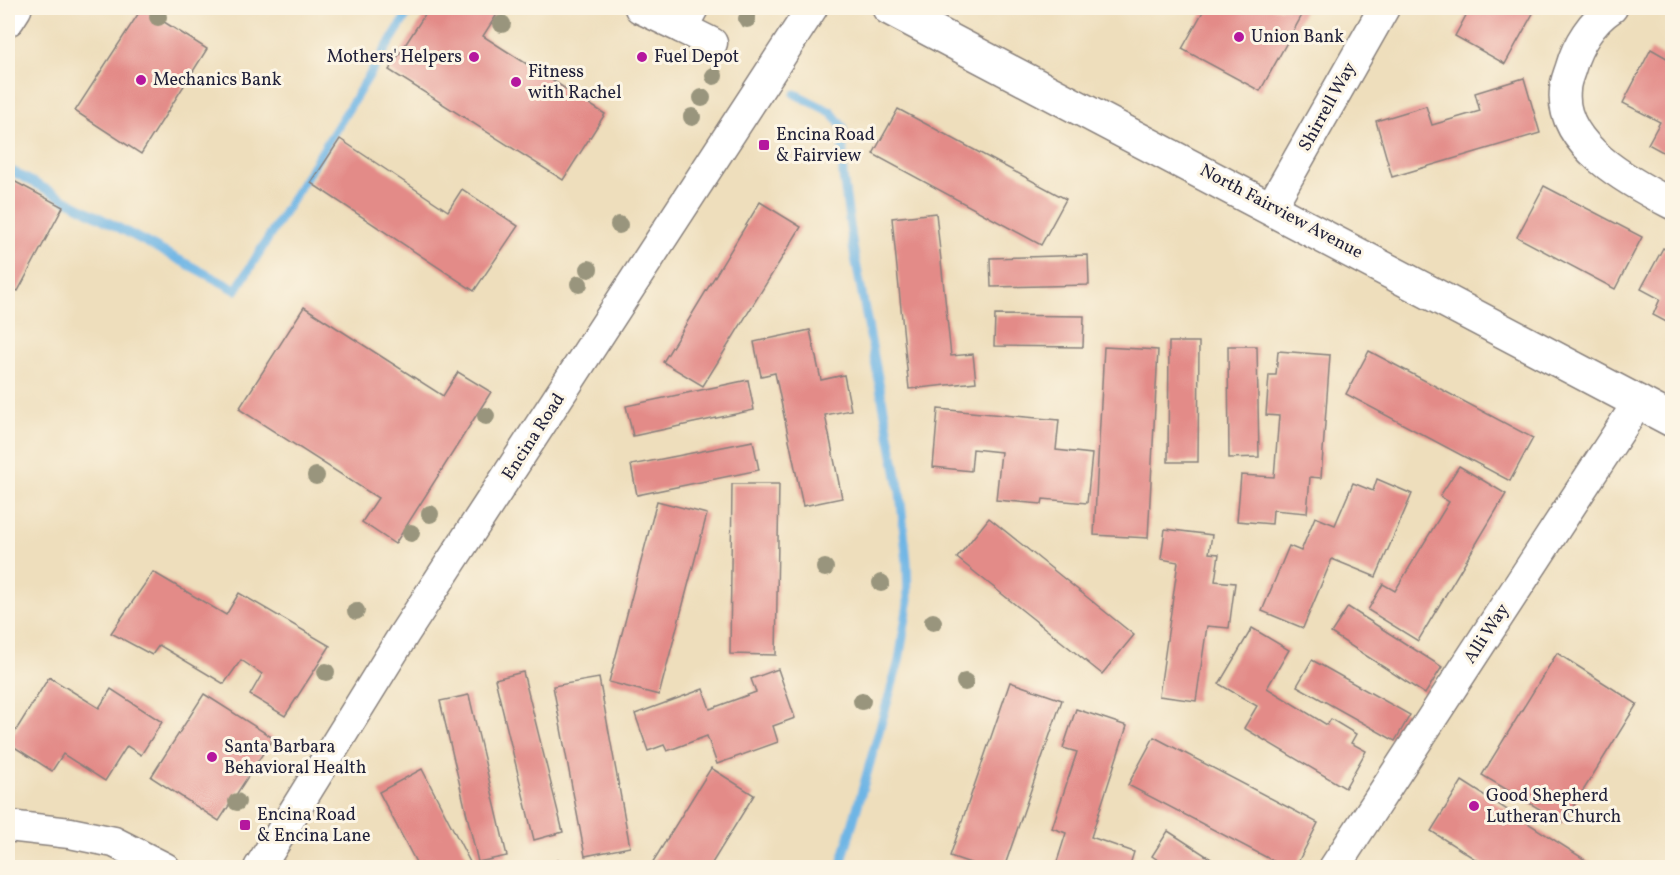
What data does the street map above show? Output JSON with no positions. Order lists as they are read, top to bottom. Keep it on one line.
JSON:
{"streets":{"main road":["North Fairview Avenue"],"street":["Shirrell Way","Encina Road","Alli Way"]},"crossings":[["Shirrell Way","North Fairview Avenue"],["North Fairview Avenue","Alli Way"]],"places":{"other":["Union Bank","Mothers' Helpers","Fuel Depot","Mechanics Bank","Fitness with Rachel","Santa Barbara Behavioral Health","Good Shepherd Lutheran Church"],"transit":["Encina Road & Fairview","Encina Road & Encina Lane"]}}
